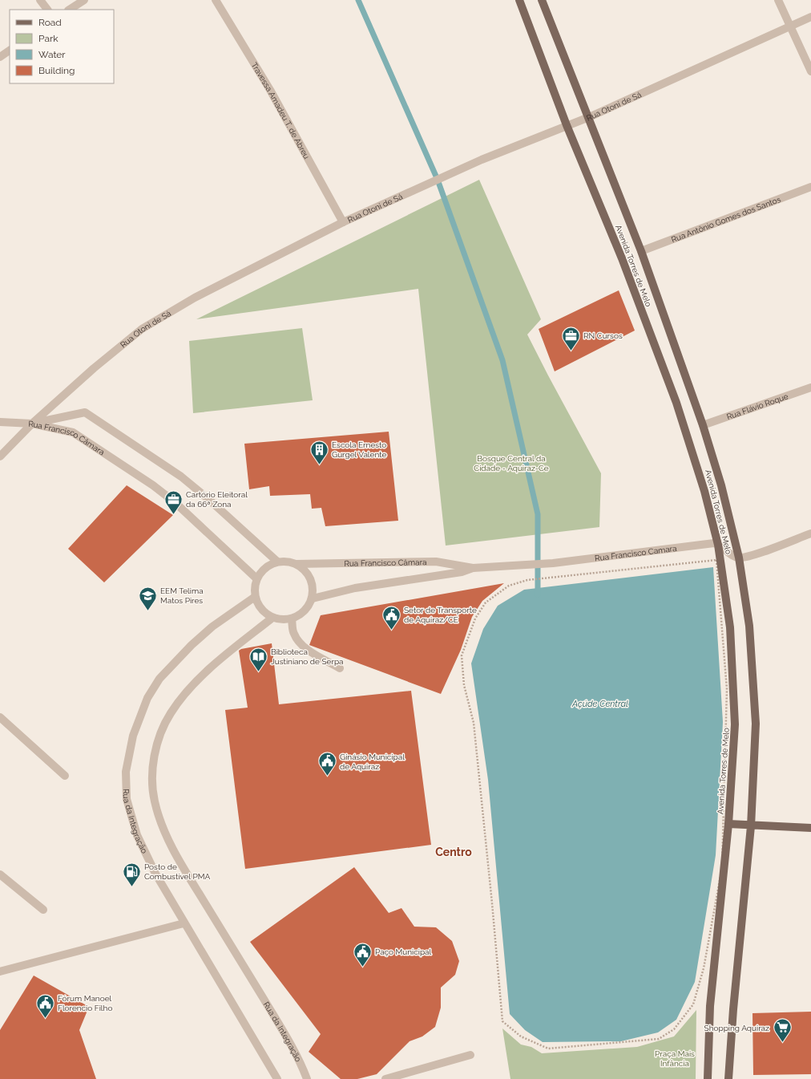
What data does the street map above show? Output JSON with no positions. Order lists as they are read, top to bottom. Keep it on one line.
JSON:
{"streets":{"main road":["Avenida Torres de Melo"],"street":["Rua Otoni de Sá","Travessa Amadeu T. de Abreu","Rua Antônio Gomes dos Santos","Rua Flávio Roque","Rua Francisco Câmara","Rua Francisco Camara","Rua da Integração"]},"crossings":[["Rua Otoni de Sá","Travessa Amadeu T. de Abreu"],["Rua Otoni de Sá","Avenida Torres de Melo"],["Rua Otoni de Sá","Rua Francisco Câmara"],["Rua Antônio Gomes dos Santos","Avenida Torres de Melo"],["Avenida Torres de Melo","Rua Flávio Roque"],["Avenida Torres de Melo","Rua Francisco Camara"],["Rua Francisco Câmara","Rua Francisco Camara"],["Rua Francisco Câmara","Rua da Integração"]],"districts":["Centro"],"water":["Açúde Central"],"parks":["Bosque Central da Cidade - Aquiraz-Ce","Praça Mais Infância"],"places":{"office":["RN Cursos","Cartório Eleitoral da 66ª Zona"],"building":["Escola Ernesto Gurgel Valente"],"school or university":["EEM Telima Matos Pires"],"public building":["Setor de Transporte de Aquiraz/CE","Ginásio Municipal de Aquiraz","Paço Municipal","Fórum Manoel Florencio Filho"],"library":["Biblioteca Justiniano de Serpa"],"fuel station":["Posto de Combustível PMA"],"supermarket":["Shopping Aquiraz"]},"legend":["Road","Park","Water","Building"]}
